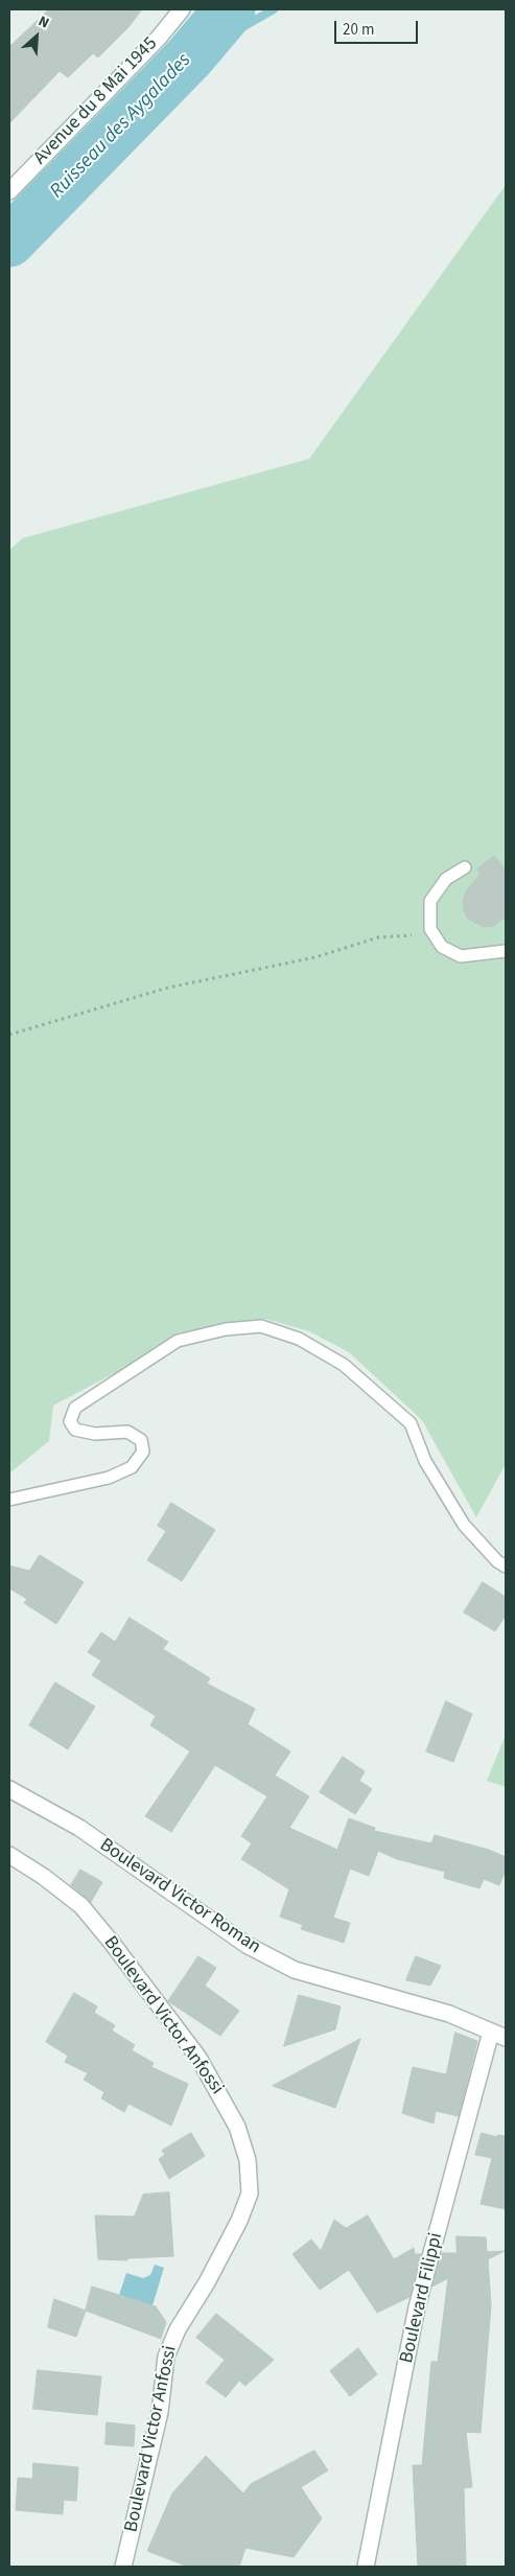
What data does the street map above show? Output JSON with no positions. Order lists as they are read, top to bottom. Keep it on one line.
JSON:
{"streets":{"street":["Avenue du 8 Mai 1945","Boulevard Victor Roman","Boulevard Victor Anfossi","Boulevard Filippi"]},"crossings":[["Boulevard Victor Roman","Boulevard Filippi"]],"water":["Ruisseau des Aygalades"],"scale_bar":"20 m","north":"top right"}
